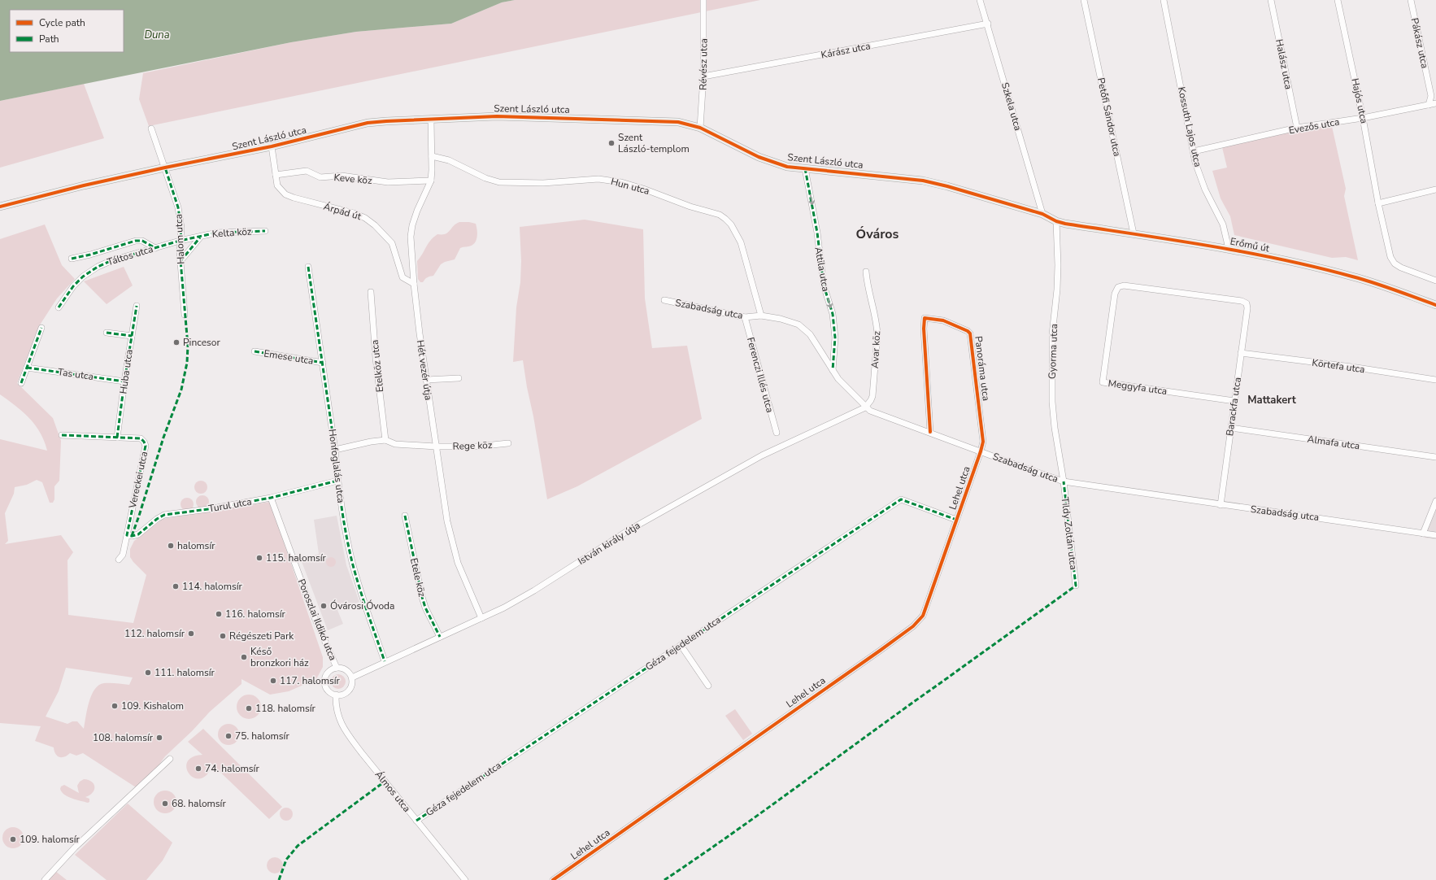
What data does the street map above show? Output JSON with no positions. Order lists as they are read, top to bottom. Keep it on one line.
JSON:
{"streets":{"street":["Pákász utca","Kárász utca","Révész utca","Halász utca","Hajós utca","Szkela utca","Szent László utca","Petőfi Sándor utca","Evezős utca","Kossuth Lajos utca","Keve köz","Hun utca","Árpád út","Kelta köz","Halom utca","Erőmű út","Táltos utca","Attila utca","Szabadság utca","Avar köz","Gyorma utca","Emese utca","Etelköz utca","Körtefa utca","Panoráma utca","Hét vezér útja","Huba utca","Tas utca","Ferenczi Illés utca","Meggyfa utca","Barackfa utca","Almafa utca","Rege köz","Honfoglalás utca","Vereckei utca","Lehel utca","Turul utca","Tildy Zoltán utca","István király útja","Etele köz","Poroszlai Ildikó utca","Géza fejedelem utca","Álmos utca"]},"crossings":[["Pákász utca","Evezős utca"],["Kárász utca","Révész utca"],["Kárász utca","Szkela utca"],["Révész utca","Szent László utca"],["Halász utca","Evezős utca"],["Hajós utca","Evezős utca"],["Szkela utca","Szent László utca"],["Szent László utca","Árpád út"],["Szent László utca","Halom utca"],["Szent László utca","Erőmű út"],["Szent László utca","Attila utca"],["Szent László utca","Gyorma utca"],["Szent László utca","Hét vezér útja"],["Petőfi Sándor utca","Erőmű út"],["Evezős utca","Kossuth Lajos utca"],["Kossuth Lajos utca","Erőmű út"],["Keve köz","Árpád út"],["Keve köz","Hét vezér útja"],["Hun utca","Szabadság utca"],["Hun utca","Hét vezér útja"],["Árpád út","Hét vezér útja"],["Kelta köz","Halom utca"],["Kelta köz","Táltos utca"],["Halom utca","Táltos utca"],["Erőmű út","Gyorma utca"],["Attila utca","Szabadság utca"],["Szabadság utca","Avar köz"],["Szabadság utca","Gyorma utca"],["Szabadság utca","Panoráma utca"],["Szabadság utca","Ferenczi Illés utca"],["Szabadság utca","Barackfa utca"],["Szabadság utca","Lehel utca"],["Szabadság utca","Tildy Zoltán utca"],["Szabadság utca","István király útja"],["Avar köz","István király útja"],["Gyorma utca","Tildy Zoltán utca"],["Emese utca","Honfoglalás utca"],["Etelköz utca","Rege köz"],["Körtefa utca","Barackfa utca"],["Panoráma utca","Lehel utca"],["Hét vezér útja","Rege köz"],["Hét vezér útja","István király útja"],["Huba utca","Tas utca"],["Huba utca","Vereckei utca"],["Meggyfa utca","Barackfa utca"],["Barackfa utca","Almafa utca"],["Honfoglalás utca","Turul utca"],["Honfoglalás utca","István király útja"],["Vereckei utca","Turul utca"],["Lehel utca","Géza fejedelem utca"],["Turul utca","Poroszlai Ildikó utca"],["István király útja","Etele köz"],["István király útja","Poroszlai Ildikó utca"],["István király útja","Álmos utca"],["Poroszlai Ildikó utca","Álmos utca"],["Géza fejedelem utca","Álmos utca"]],"one_way":["Attila utca"],"districts":["Óváros","Mattakert"],"water":["Duna"],"places":["Szent László-templom","Pincesor","halomsír","115. halomsír","114. halomsír","Óvárosi Óvoda","116. halomsír","112. halomsír","Régészeti Park","Késő bronzkori ház","111. halomsír","117. halomsír","109. Kishalom","118. halomsír","75. halomsír","108. halomsír","74. halomsír","68. halomsír","109. halomsír"],"legend":["Cycle path","Path"]}
